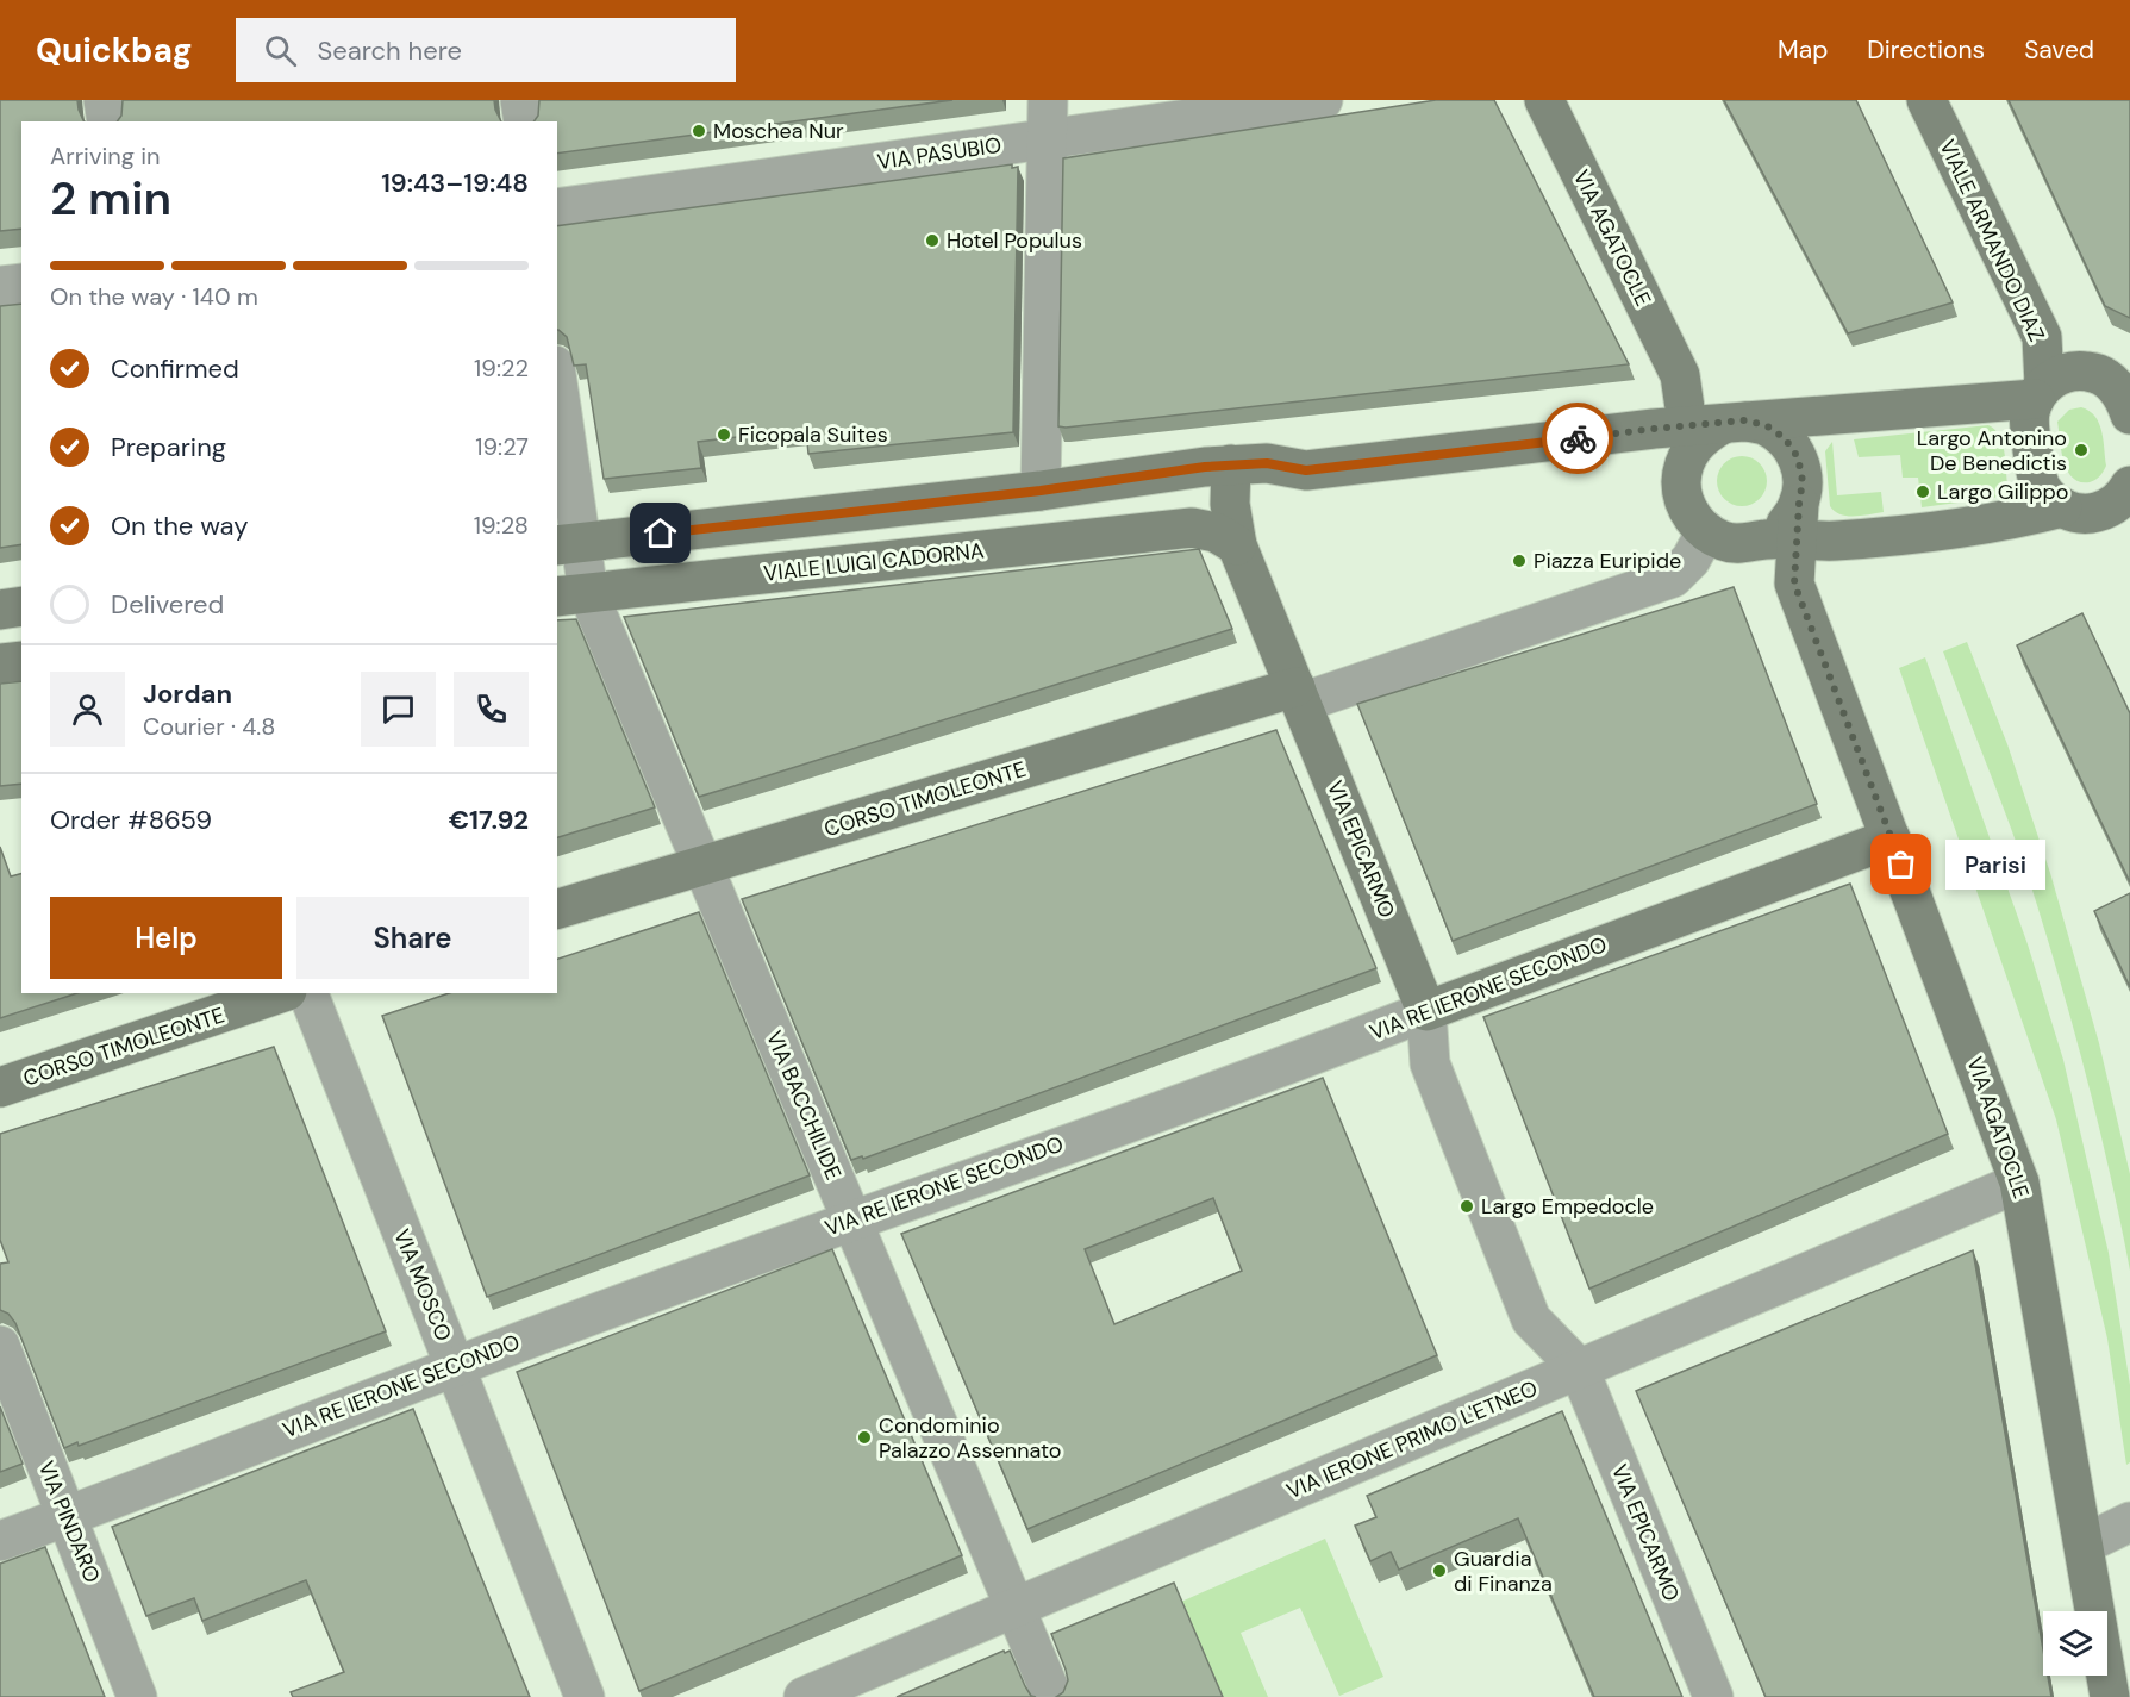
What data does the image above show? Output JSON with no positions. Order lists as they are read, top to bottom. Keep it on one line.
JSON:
{"streets":{"main road":["VIA AGATOCLE","VIALE ARMANDO DIAZ","VIALE LUIGI CADORNA","CORSO TIMOLEONTE","VIA EPICARMO","VIA RE IERONE SECONDO"],"street":["VIA PASUBIO","VIA BACCHILIDE","VIA MOSCO","VIA IERONE PRIMO L'ETNEO","VIA PINDARO"]},"crossings":[["VIA AGATOCLE","VIA RE IERONE SECONDO"],["VIA AGATOCLE","VIA IERONE PRIMO L'ETNEO"],["VIALE LUIGI CADORNA","VIA EPICARMO"],["VIALE LUIGI CADORNA","VIA BACCHILIDE"],["CORSO TIMOLEONTE","VIA EPICARMO"],["CORSO TIMOLEONTE","VIA BACCHILIDE"],["VIA EPICARMO","VIA RE IERONE SECONDO"],["VIA EPICARMO","VIA IERONE PRIMO L'ETNEO"],["VIA RE IERONE SECONDO","VIA BACCHILIDE"],["VIA RE IERONE SECONDO","VIA MOSCO"],["VIA RE IERONE SECONDO","VIA PINDARO"],["VIA BACCHILIDE","VIA IERONE PRIMO L'ETNEO"]],"places":["Moschea Nur","Hotel Populus","Ficopala Suites","Largo Antonino De Benedictis","Largo Gilippo","Piazza Euripide","Parisi","Largo Empedocle","Condominio Palazzo Assennato","Guardia di Finanza"],"page":{"header":"Quickbag","search":"Search here","nav":["Map","Directions","Saved"],"heading":["2 min","Arriving in","19:43–19:48"],"panel":["Jordan","Courier · 4.8","Order #8659","€17.92"],"bar":"On the way · 140 m","list":[["Confirmed","19:22"],["Preparing","19:27"],["On the way","19:28"],"Delivered"],"bubble":"Parisi","buttons":["Help","Share"]}}
